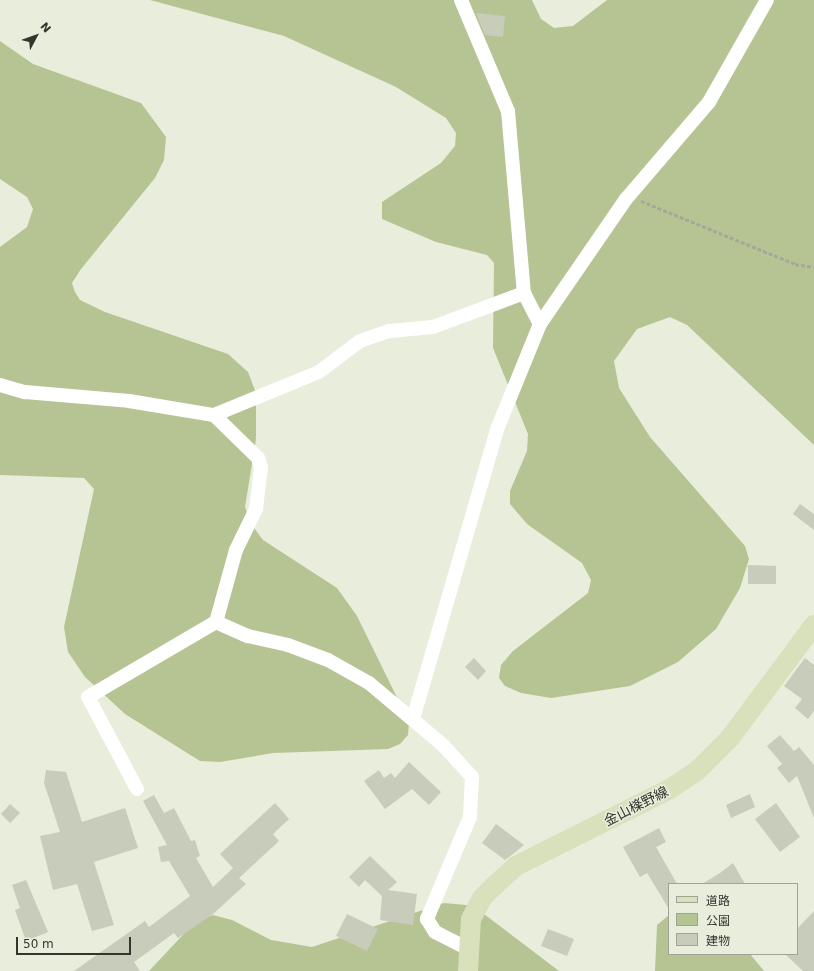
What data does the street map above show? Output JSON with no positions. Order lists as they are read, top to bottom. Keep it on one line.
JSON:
{"streets":{"main road":["金山檪野線"]},"legend":["道路","公園","建物"],"scale_bar":"50 m","north":"top right"}
